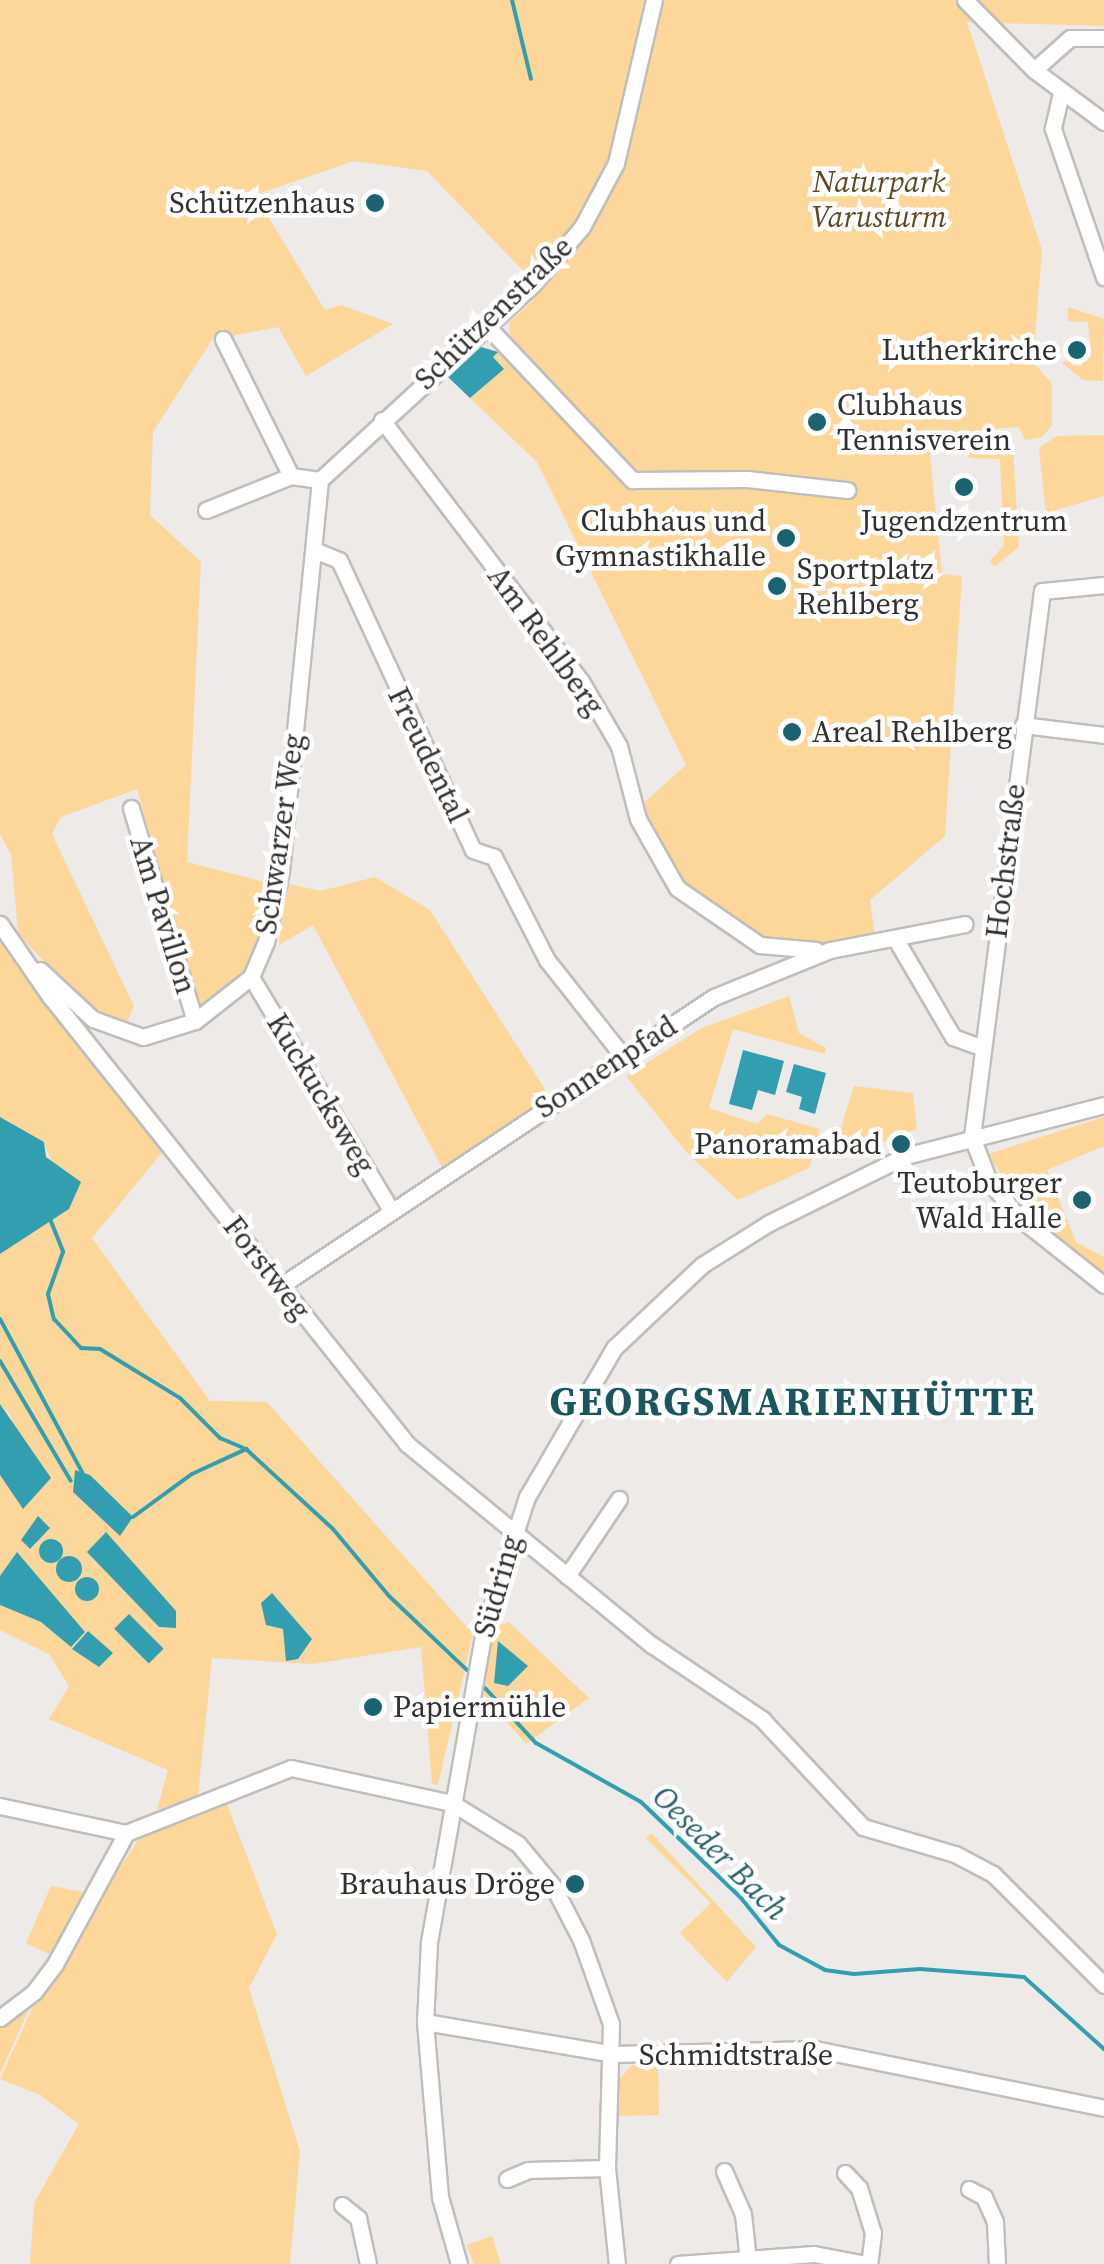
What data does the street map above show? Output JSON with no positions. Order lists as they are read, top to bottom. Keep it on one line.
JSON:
{"streets":{"street":["Schützenstraße","Am Rehlberg","Freudental","Schwarzer Weg","Hochstraße","Am Pavillon","Sonnenpfad","Kuckucksweg","Forstweg","Südring","Schmidtstraße"]},"crossings":[["Schützenstraße","Am Rehlberg"],["Schützenstraße","Schwarzer Weg"],["Am Rehlberg","Sonnenpfad"],["Freudental","Schwarzer Weg"],["Freudental","Sonnenpfad"],["Schwarzer Weg","Am Pavillon"],["Schwarzer Weg","Kuckucksweg"],["Schwarzer Weg","Forstweg"],["Hochstraße","Südring"],["Sonnenpfad","Kuckucksweg"],["Sonnenpfad","Forstweg"],["Forstweg","Südring"],["Südring","Schmidtstraße"]],"districts":["GEORGSMARIENHÜTTE"],"water":["Oeseder Bach"],"parks":["Naturpark Varusturm"],"places":["Schützenhaus","Lutherkirche","Clubhaus Tennisverein","Jugendzentrum","Clubhaus und Gymnastikhalle","Sportplatz Rehlberg","Areal Rehlberg","Panoramabad","Teutoburger Wald Halle","Papiermühle","Brauhaus Dröge"]}
